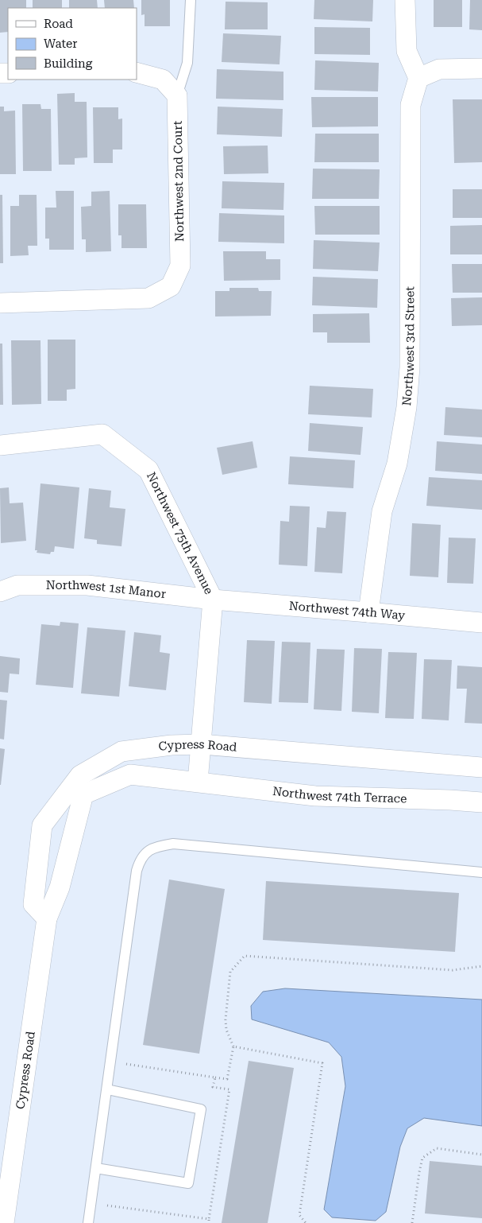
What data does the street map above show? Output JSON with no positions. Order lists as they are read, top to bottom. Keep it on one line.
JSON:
{"streets":{"street":["Northwest 2nd Court","Northwest 3rd Street","Northwest 75th Avenue","Northwest 1st Manor","Northwest 74th Way","Cypress Road","Northwest 74th Terrace"]},"crossings":[["Northwest 3rd Street","Northwest 74th Way"],["Northwest 75th Avenue","Northwest 1st Manor"],["Northwest 75th Avenue","Northwest 74th Way"],["Northwest 75th Avenue","Cypress Road"],["Northwest 75th Avenue","Northwest 74th Terrace"],["Northwest 1st Manor","Northwest 74th Way"],["Cypress Road","Northwest 74th Terrace"]],"legend":["Road","Water","Building"]}
